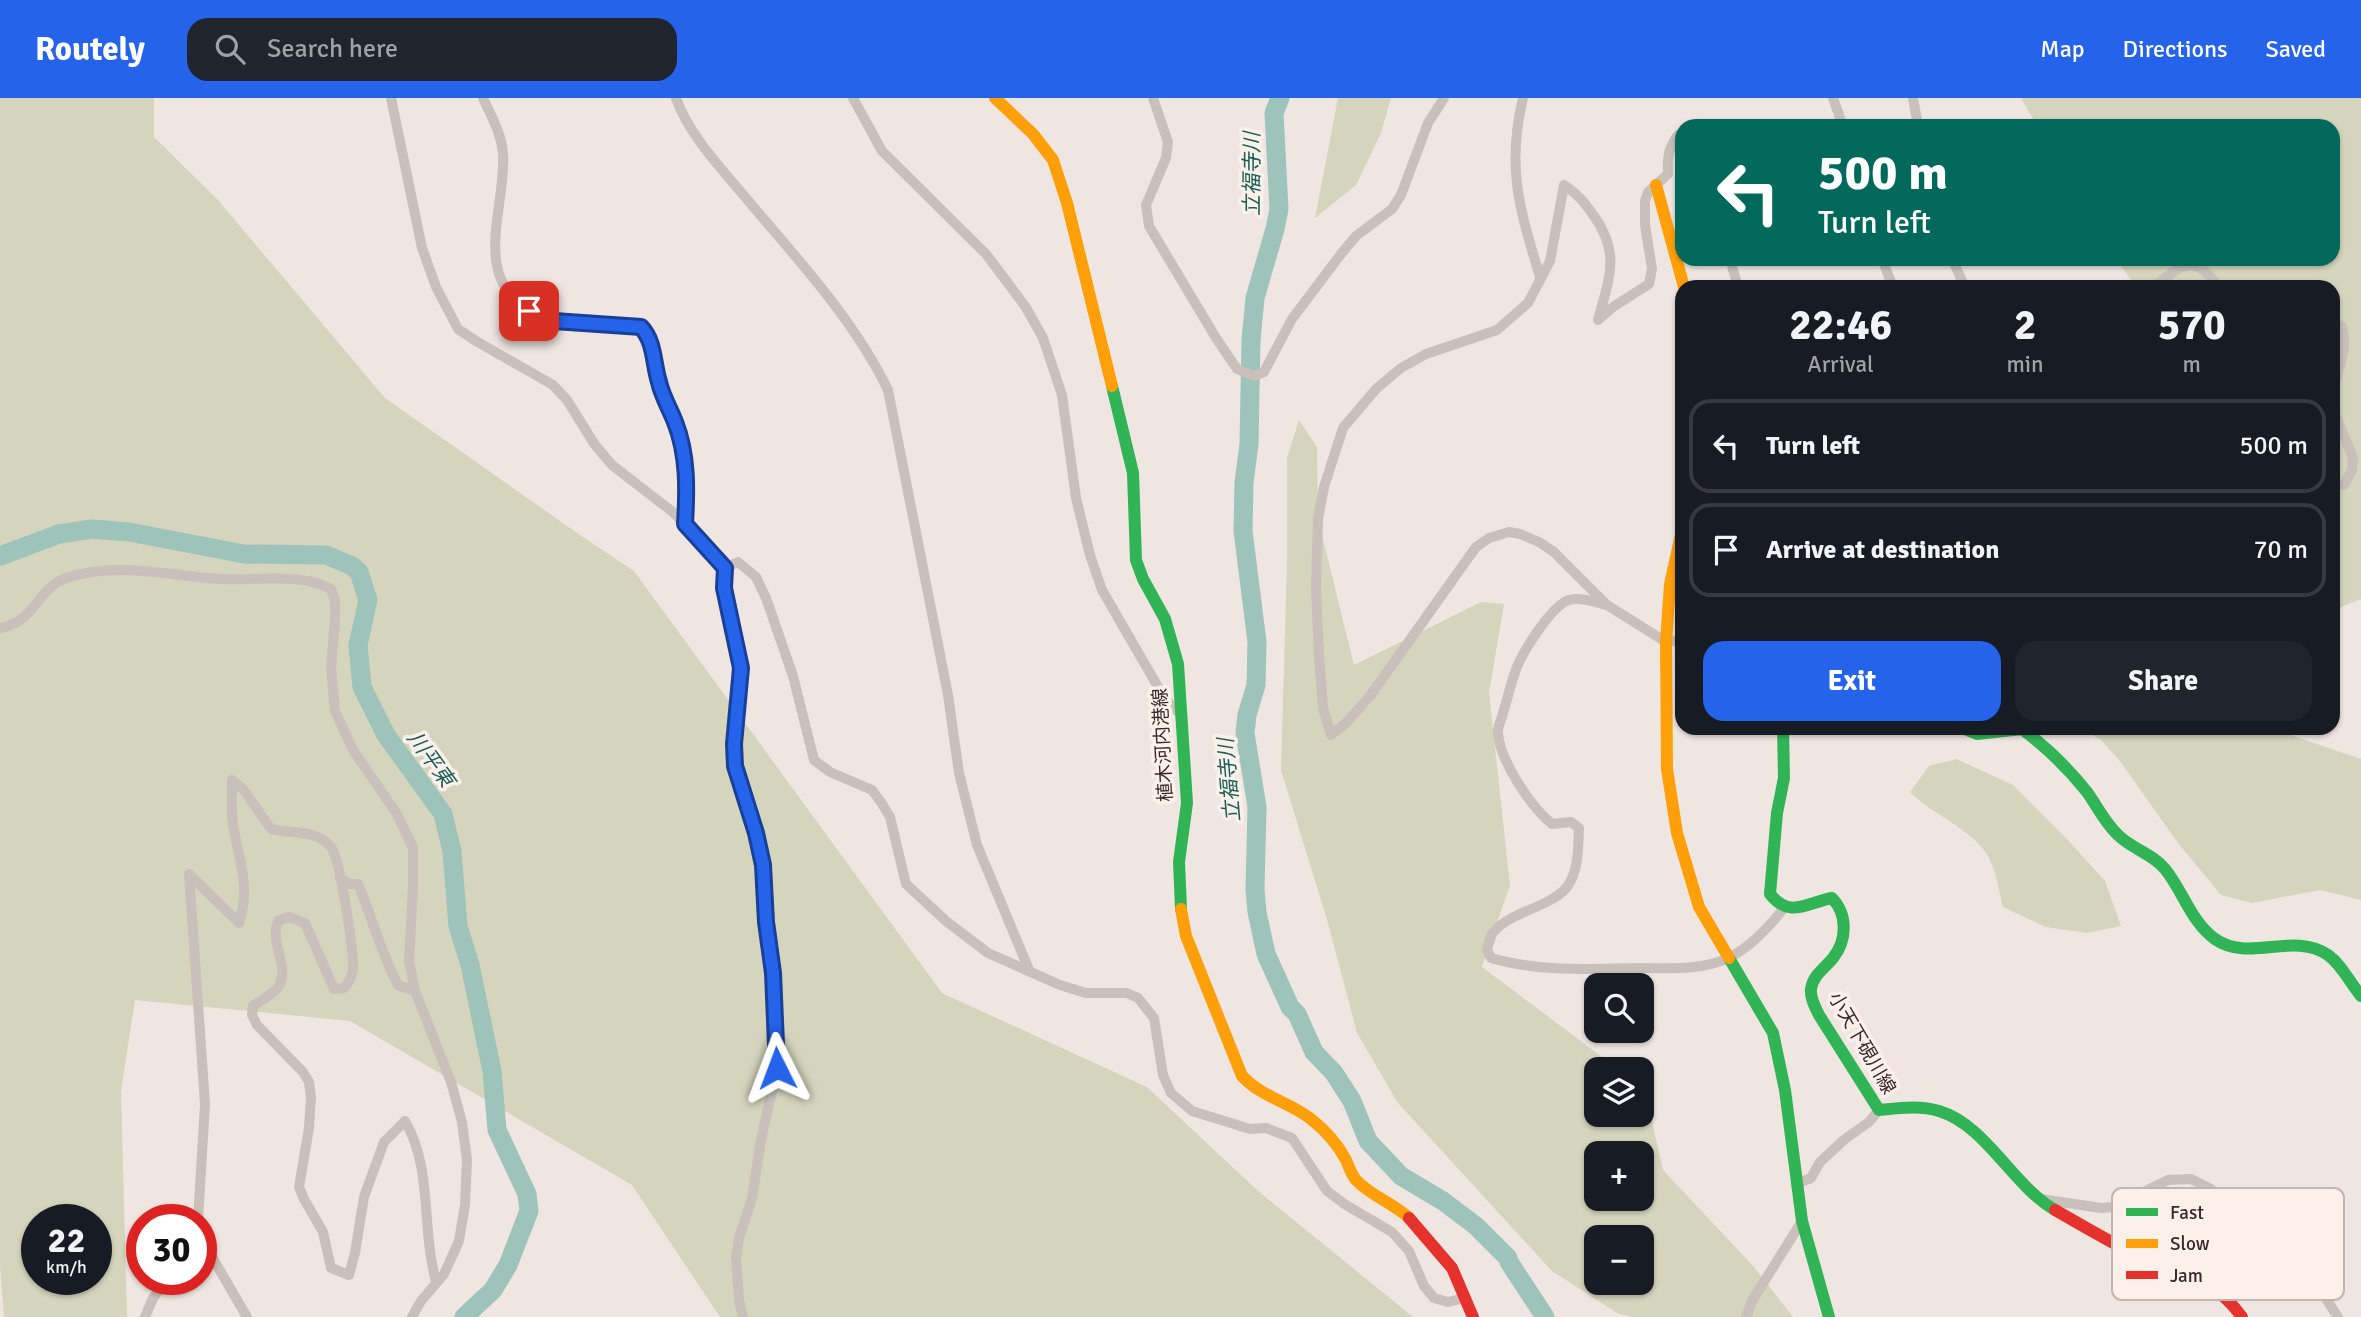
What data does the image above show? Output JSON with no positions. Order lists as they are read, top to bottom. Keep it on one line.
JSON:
{"streets":{"main road":["植木河内港線","小天下硯川線"]},"water":["立福寺川","川平東"],"legend":["Fast","Slow","Jam"],"page":{"header":"Routely","search":"Search here","nav":["Map","Directions","Saved"],"turn":["500 m","Turn left"],"eta":["22:46","Arrival","2","min","570","m"],"list":[{"name":"Turn left","value":"500 m"},{"name":"Arrive at destination","value":"70 m"}],"buttons":["Exit","Share"],"map_buttons":["+","−"],"speed":"22 km/h","limit":"30"}}
